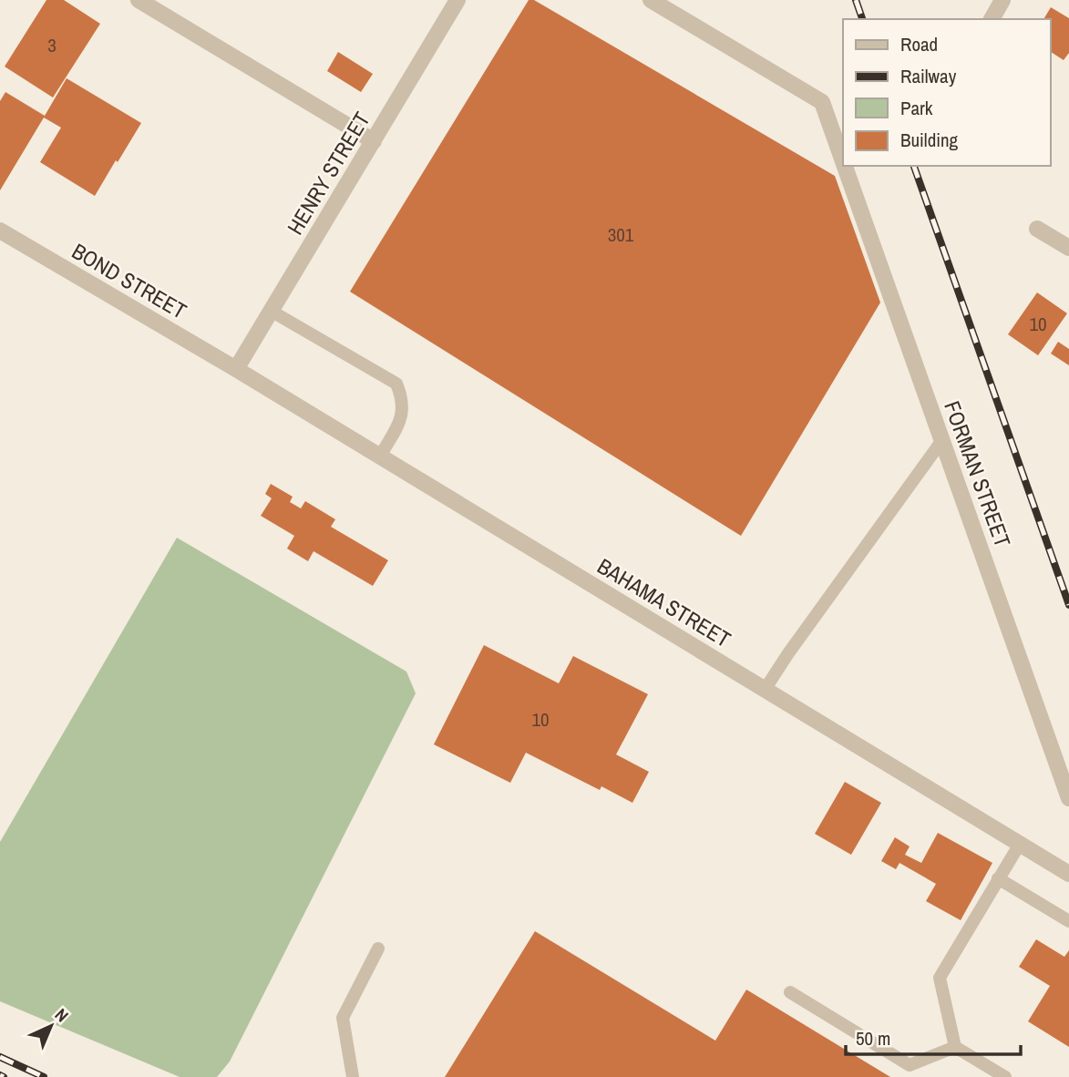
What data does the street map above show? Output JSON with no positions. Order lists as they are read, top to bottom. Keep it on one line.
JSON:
{"streets":{"street":["HENRY STREET","BOND STREET","FORMAN STREET","BAHAMA STREET"]},"crossings":[["HENRY STREET","BOND STREET"],["HENRY STREET","BAHAMA STREET"],["BOND STREET","BAHAMA STREET"]],"house_numbers":["3","301","10","10"],"legend":["Road","Railway","Park","Building"],"scale_bar":"50 m","north":"top right"}
